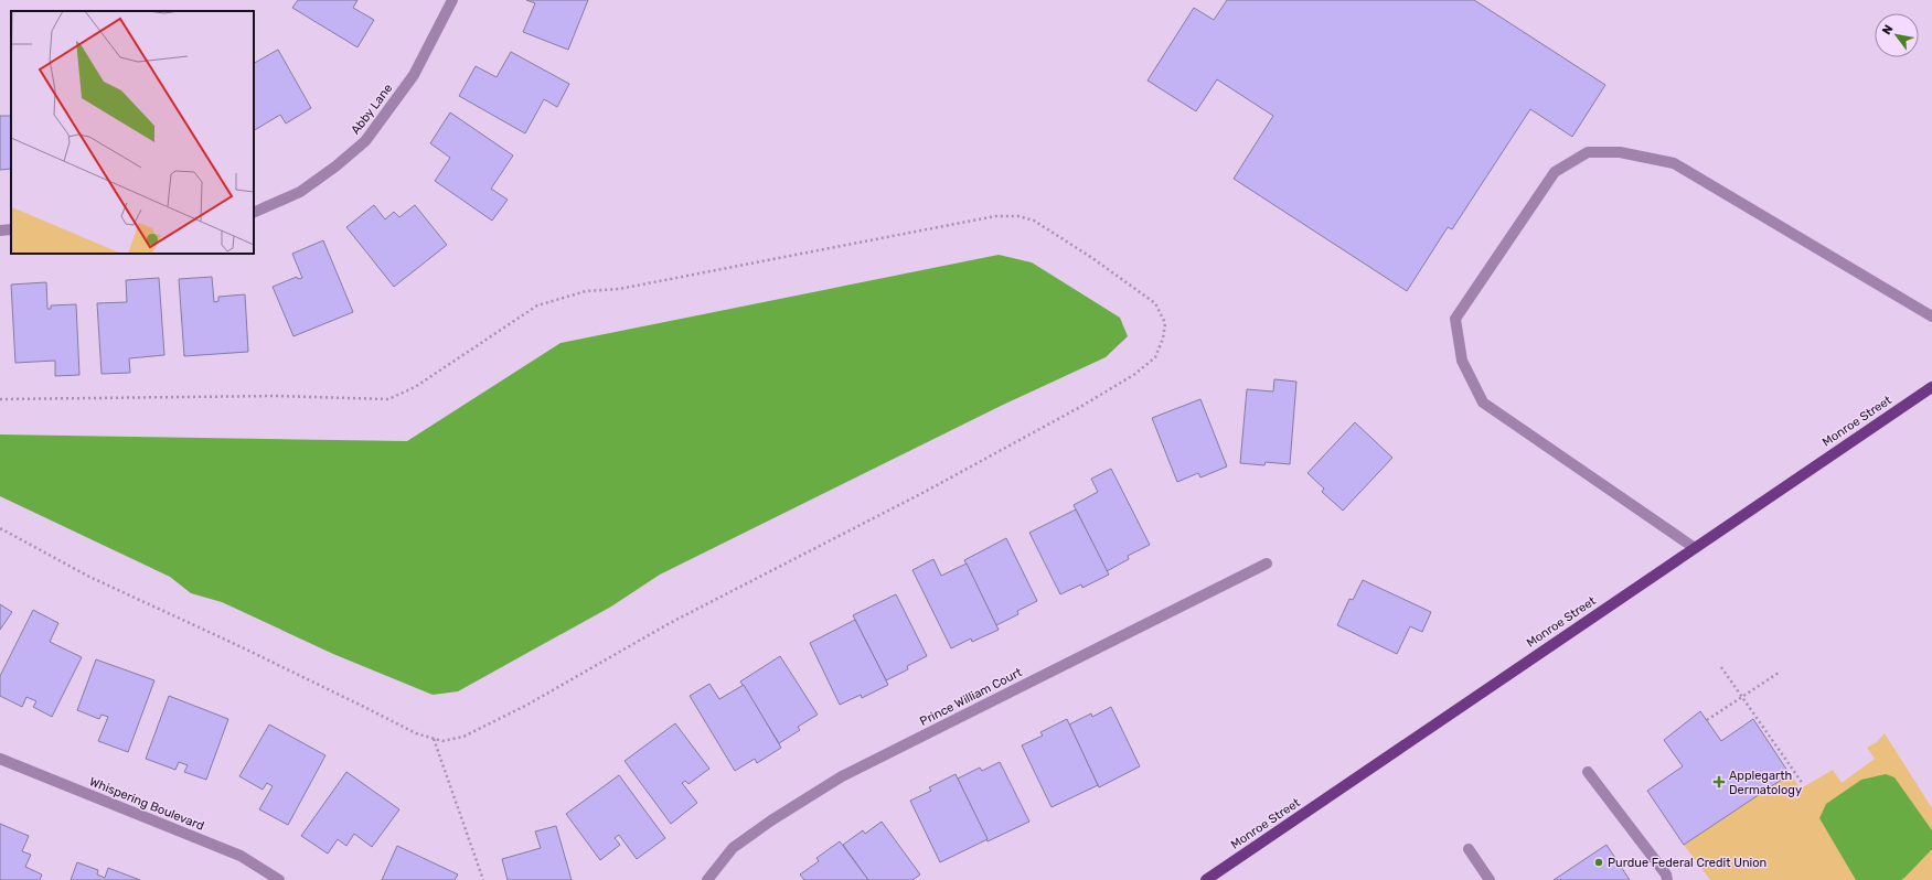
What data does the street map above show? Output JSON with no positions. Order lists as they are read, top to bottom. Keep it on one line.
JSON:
{"streets":{"main road":["Monroe Street"],"street":["Abby Lane","Prince William Court","Whispering Boulevard"]},"places":{"health":["Applegarth Dermatology"],"other":["Purdue Federal Credit Union"]},"north":"top left"}
